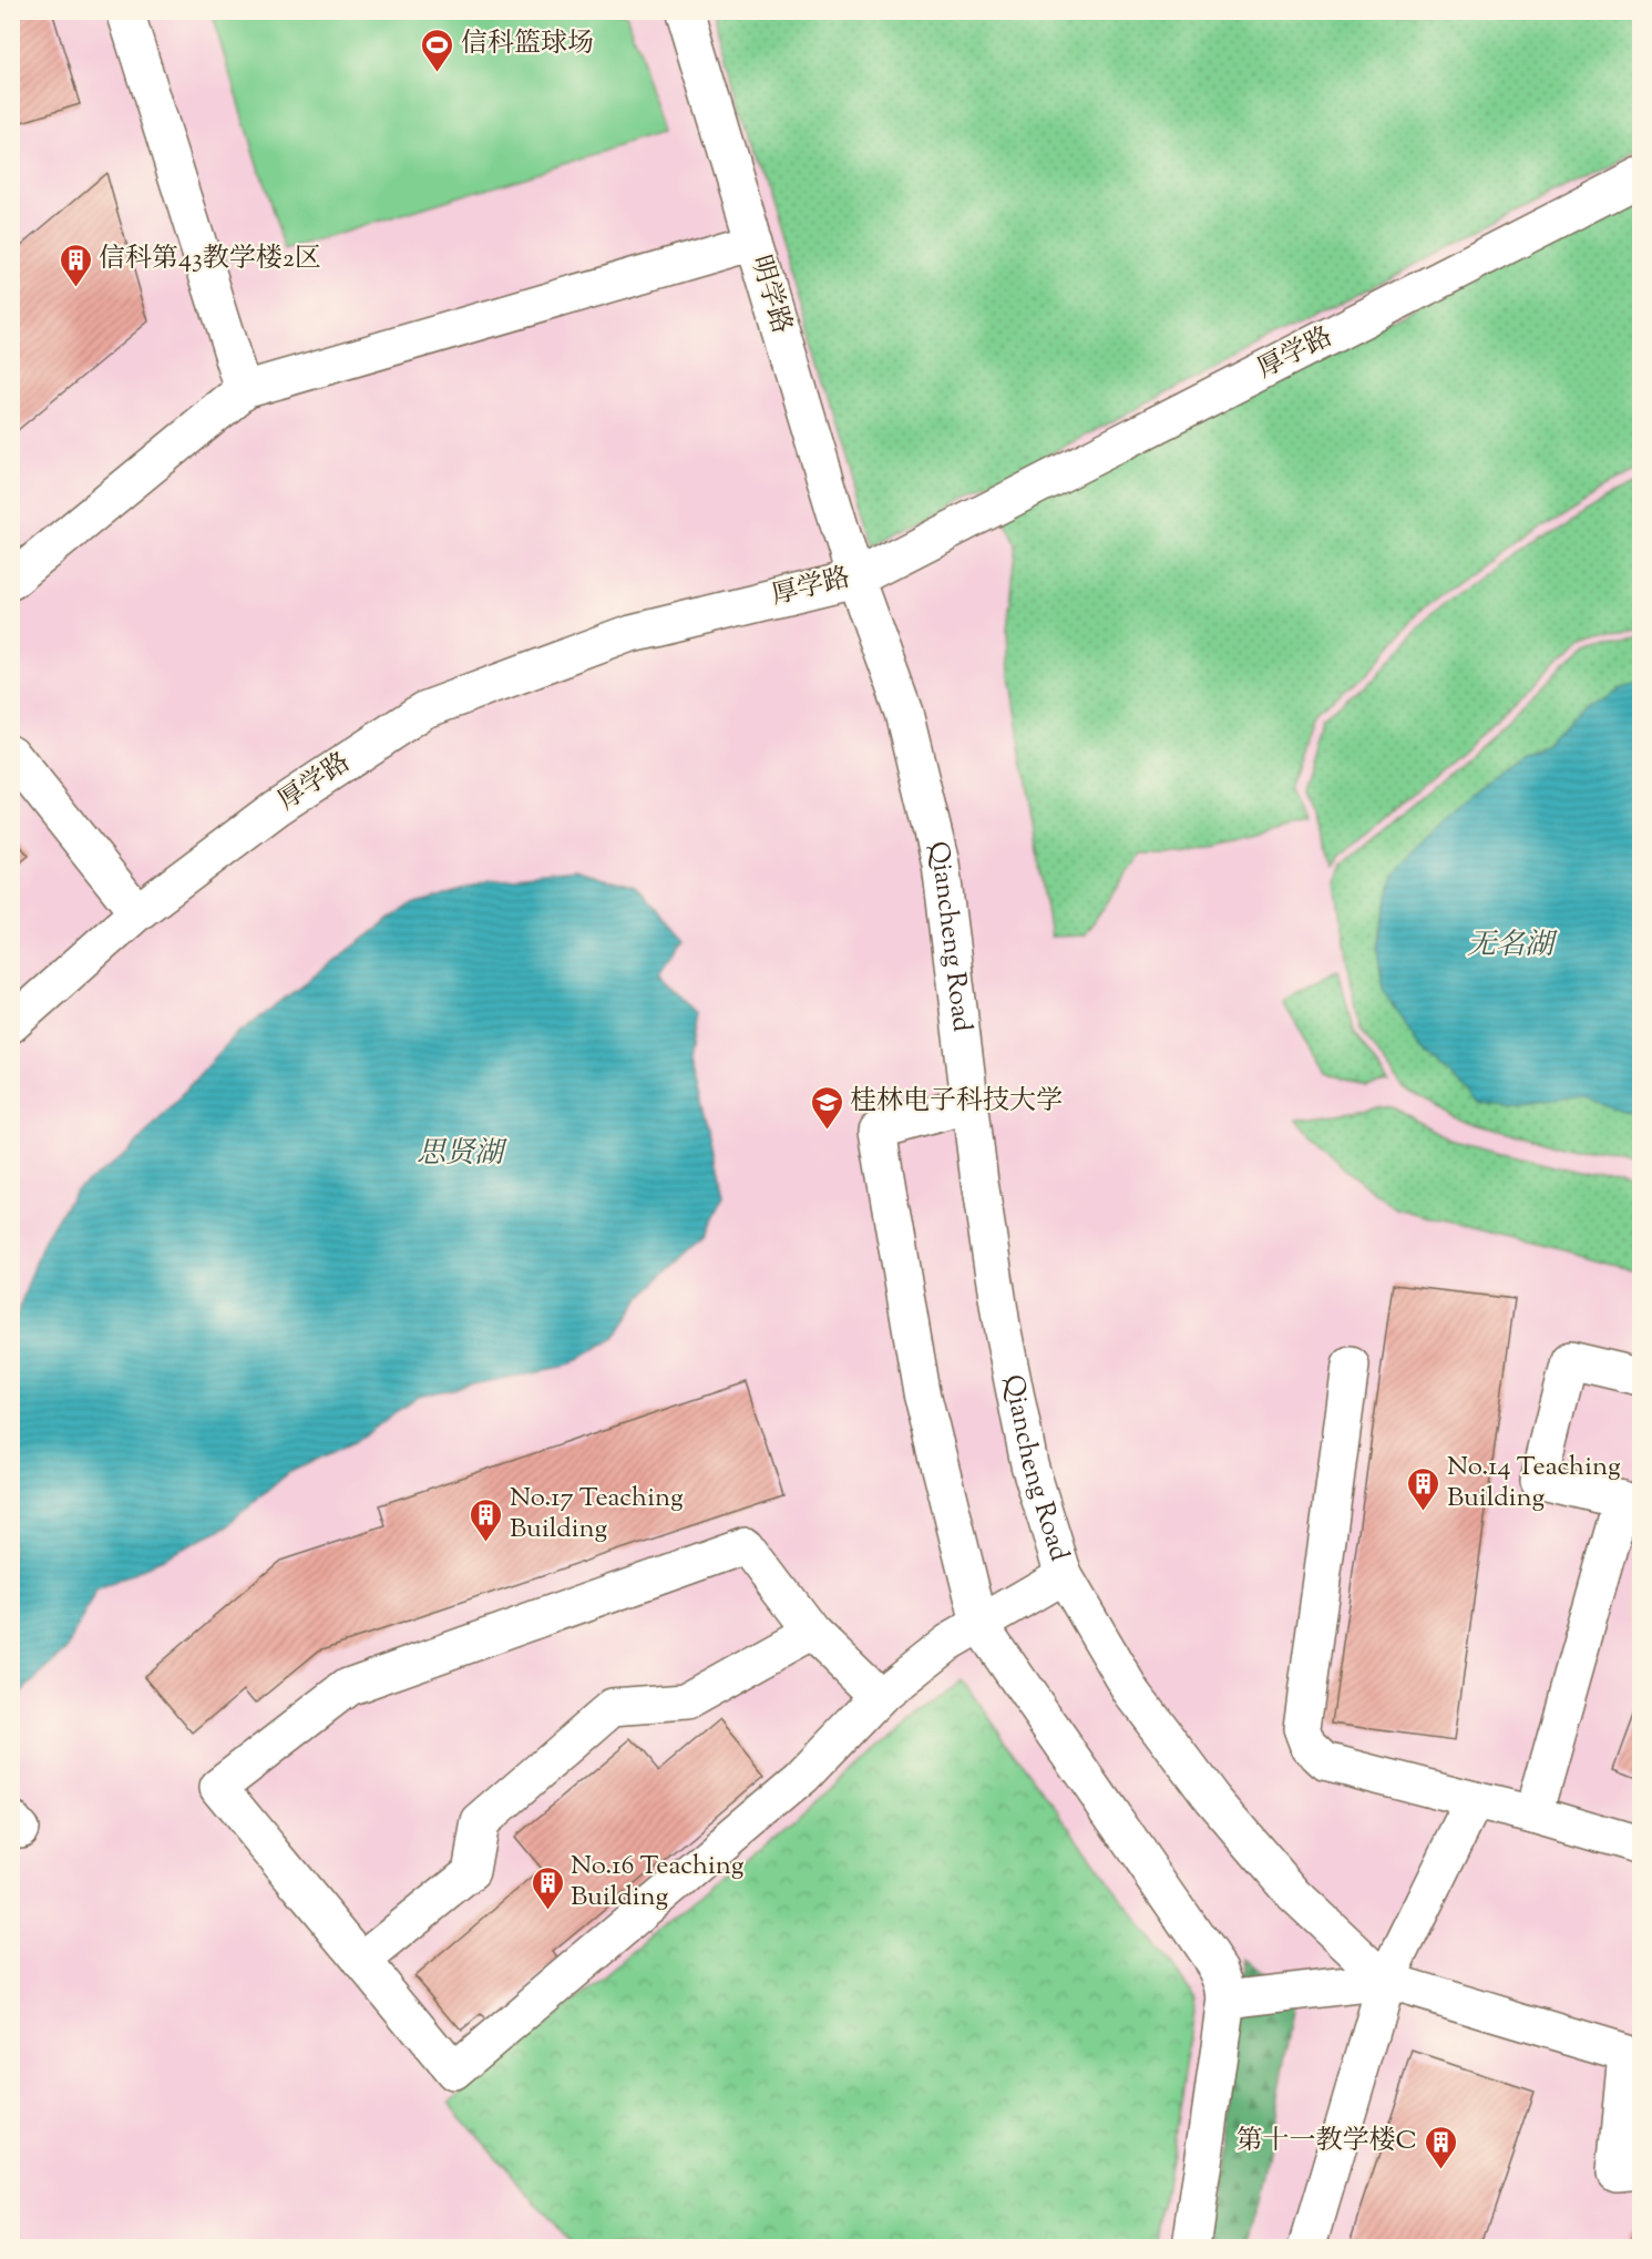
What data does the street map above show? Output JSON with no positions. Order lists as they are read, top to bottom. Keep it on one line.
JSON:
{"streets":{"street":["明学路","厚学路","Qiancheng Road"]},"crossings":[["明学路","厚学路"],["明学路","Qiancheng Road"],["厚学路","Qiancheng Road"]],"water":["无名湖","思贤湖"],"places":{"sports":["信科篮球场"],"building":["信科第43教学楼2区","No.14 Teaching Building","No.17 Teaching Building","No.16 Teaching Building","第十一教学楼C"],"school or university":["桂林电子科技大学"]}}
